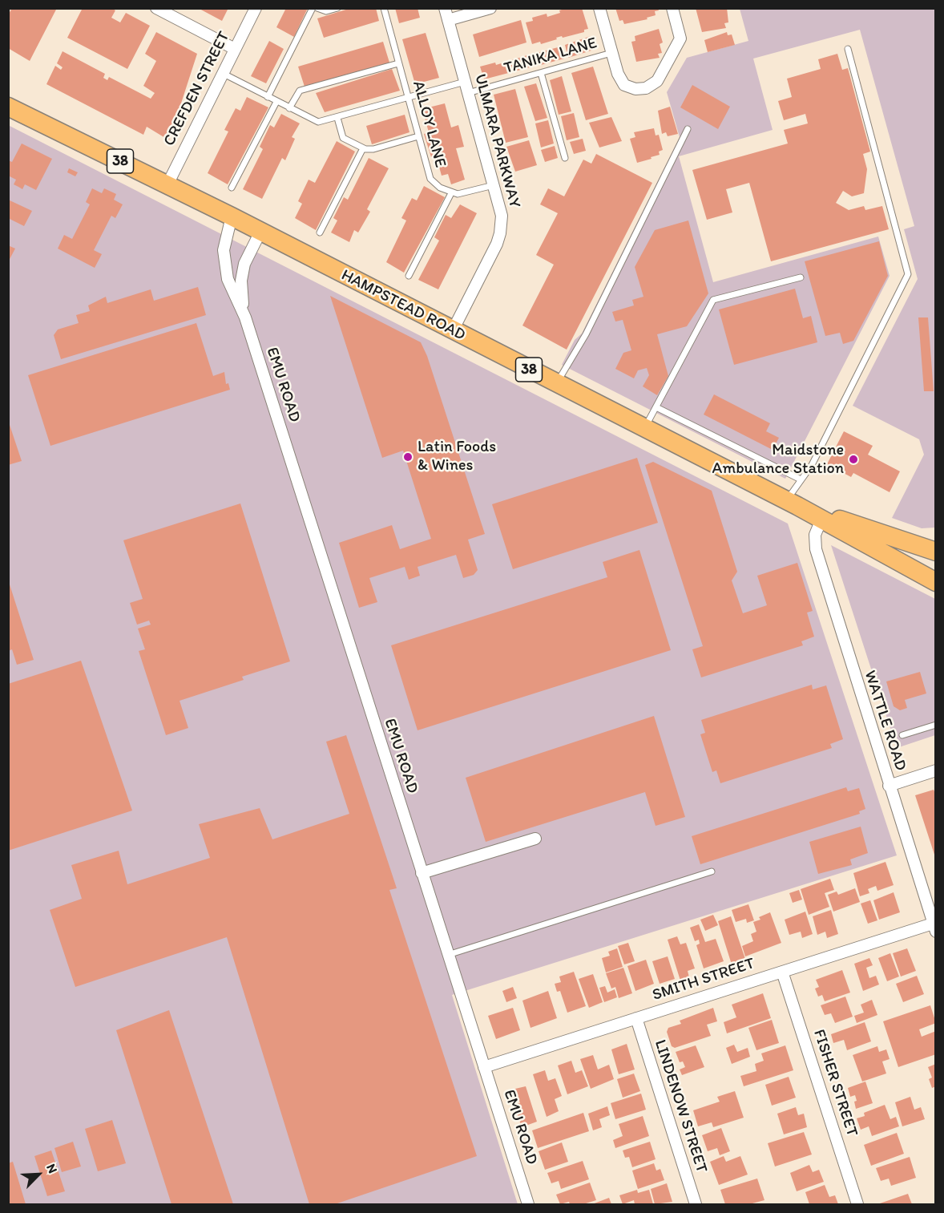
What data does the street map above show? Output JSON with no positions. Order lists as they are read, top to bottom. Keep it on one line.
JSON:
{"streets":{"main road":["38","HAMPSTEAD ROAD"],"street":["CREFDEN STREET","ULMARA PARKWAY","EMU ROAD","WATTLE ROAD","SMITH STREET","FISHER STREET","LINDENOW STREET"],"lane":["TANIKA LANE","ALLOY LANE"]},"crossings":[["TANIKA LANE","CREFDEN STREET"],["TANIKA LANE","ALLOY LANE"],["TANIKA LANE","ULMARA PARKWAY"],["CREFDEN STREET","HAMPSTEAD ROAD"],["ULMARA PARKWAY","HAMPSTEAD ROAD"],["HAMPSTEAD ROAD","EMU ROAD"],["HAMPSTEAD ROAD","WATTLE ROAD"],["EMU ROAD","SMITH STREET"],["WATTLE ROAD","SMITH STREET"],["SMITH STREET","FISHER STREET"],["SMITH STREET","LINDENOW STREET"]],"places":["Latin Foods & Wines","Maidstone Ambulance Station"],"north":"top right"}
